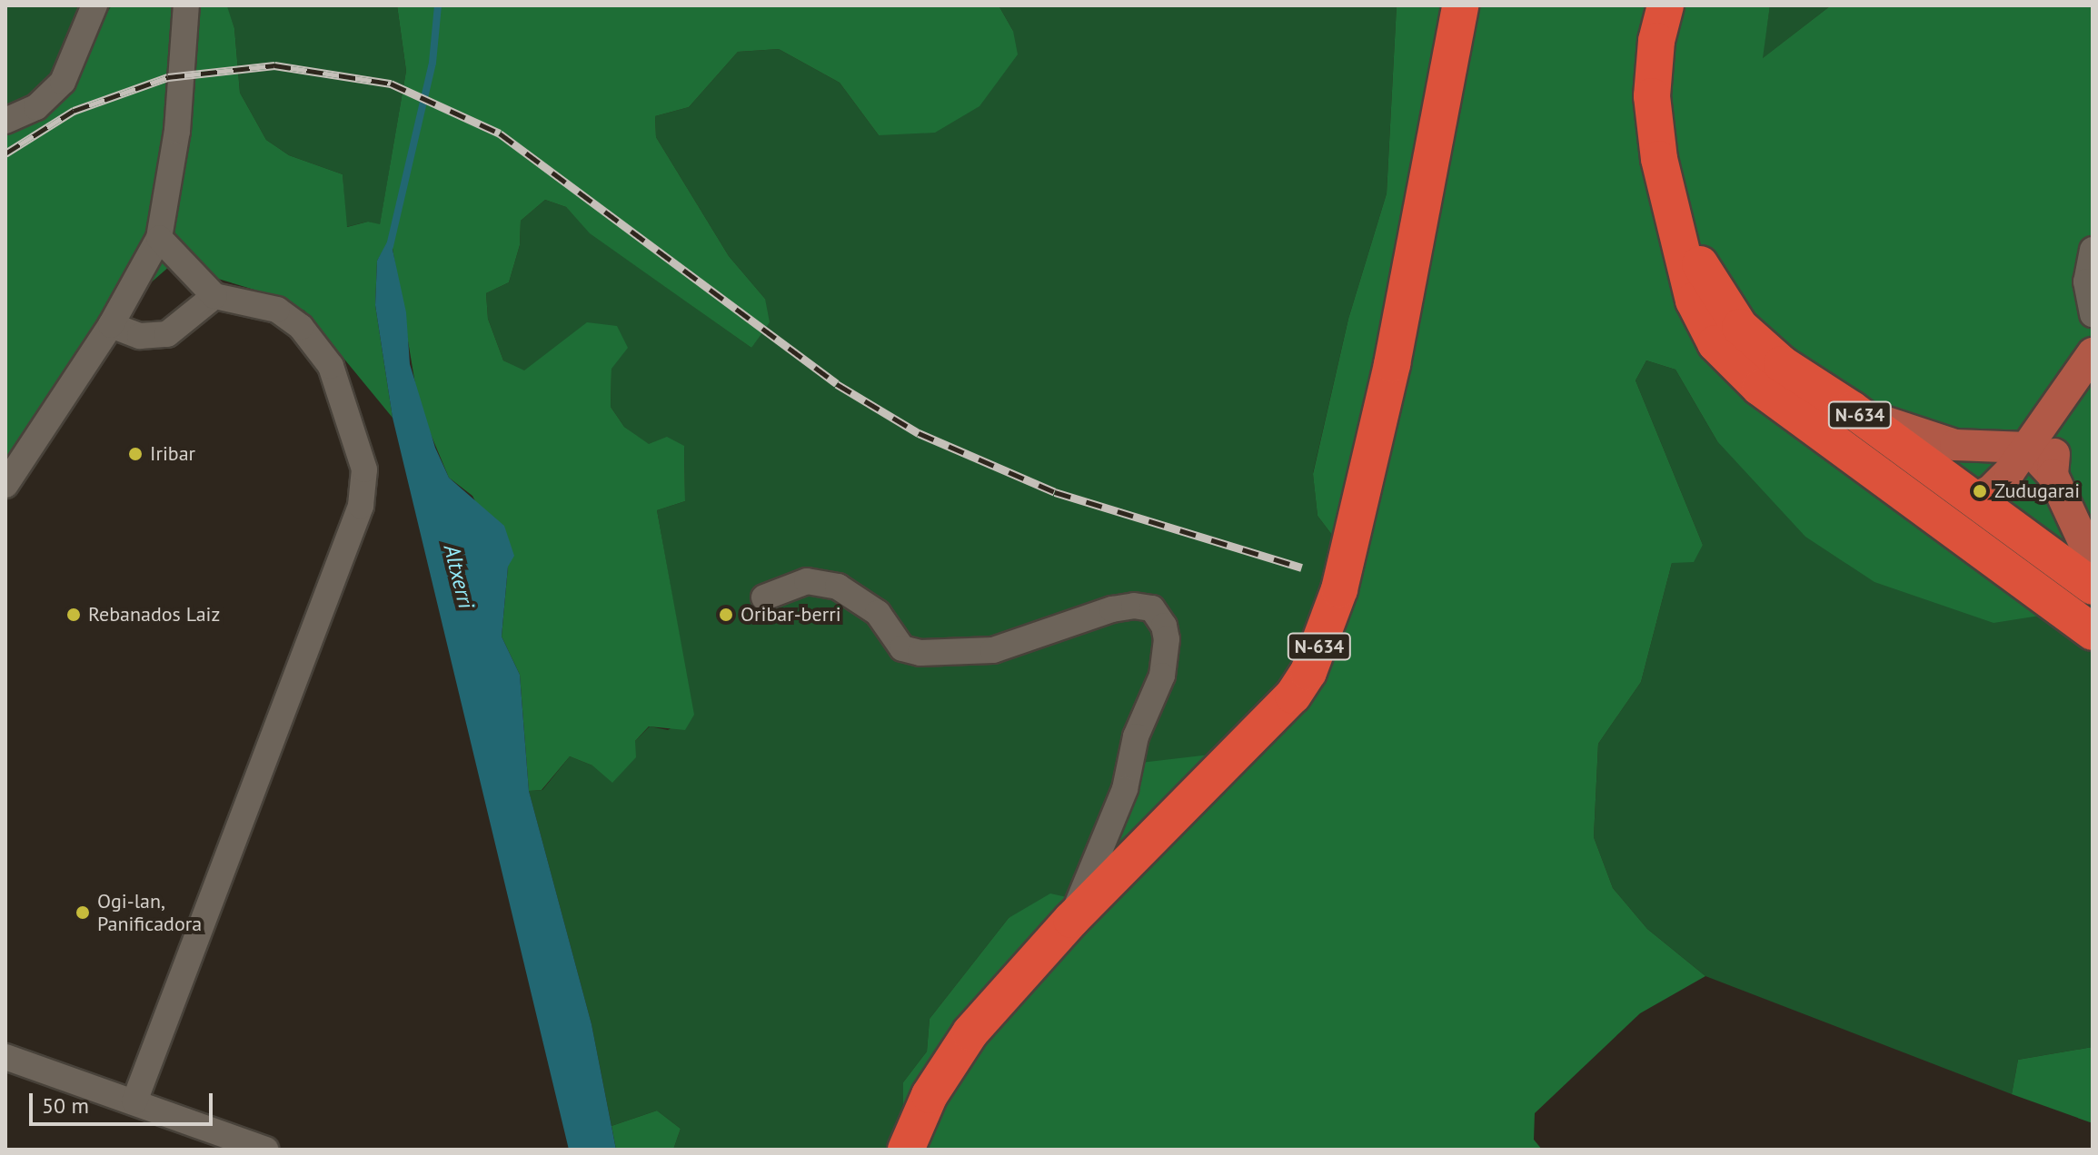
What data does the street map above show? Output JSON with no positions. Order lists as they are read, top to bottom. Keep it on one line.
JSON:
{"streets":{"highway":["N-634"]},"water":["Altxerri"],"places":["Iribar","Zudugarai","Rebanados Laiz","Oribar-berri","Ogi-lan, Panificadora"],"scale_bar":"50 m"}
